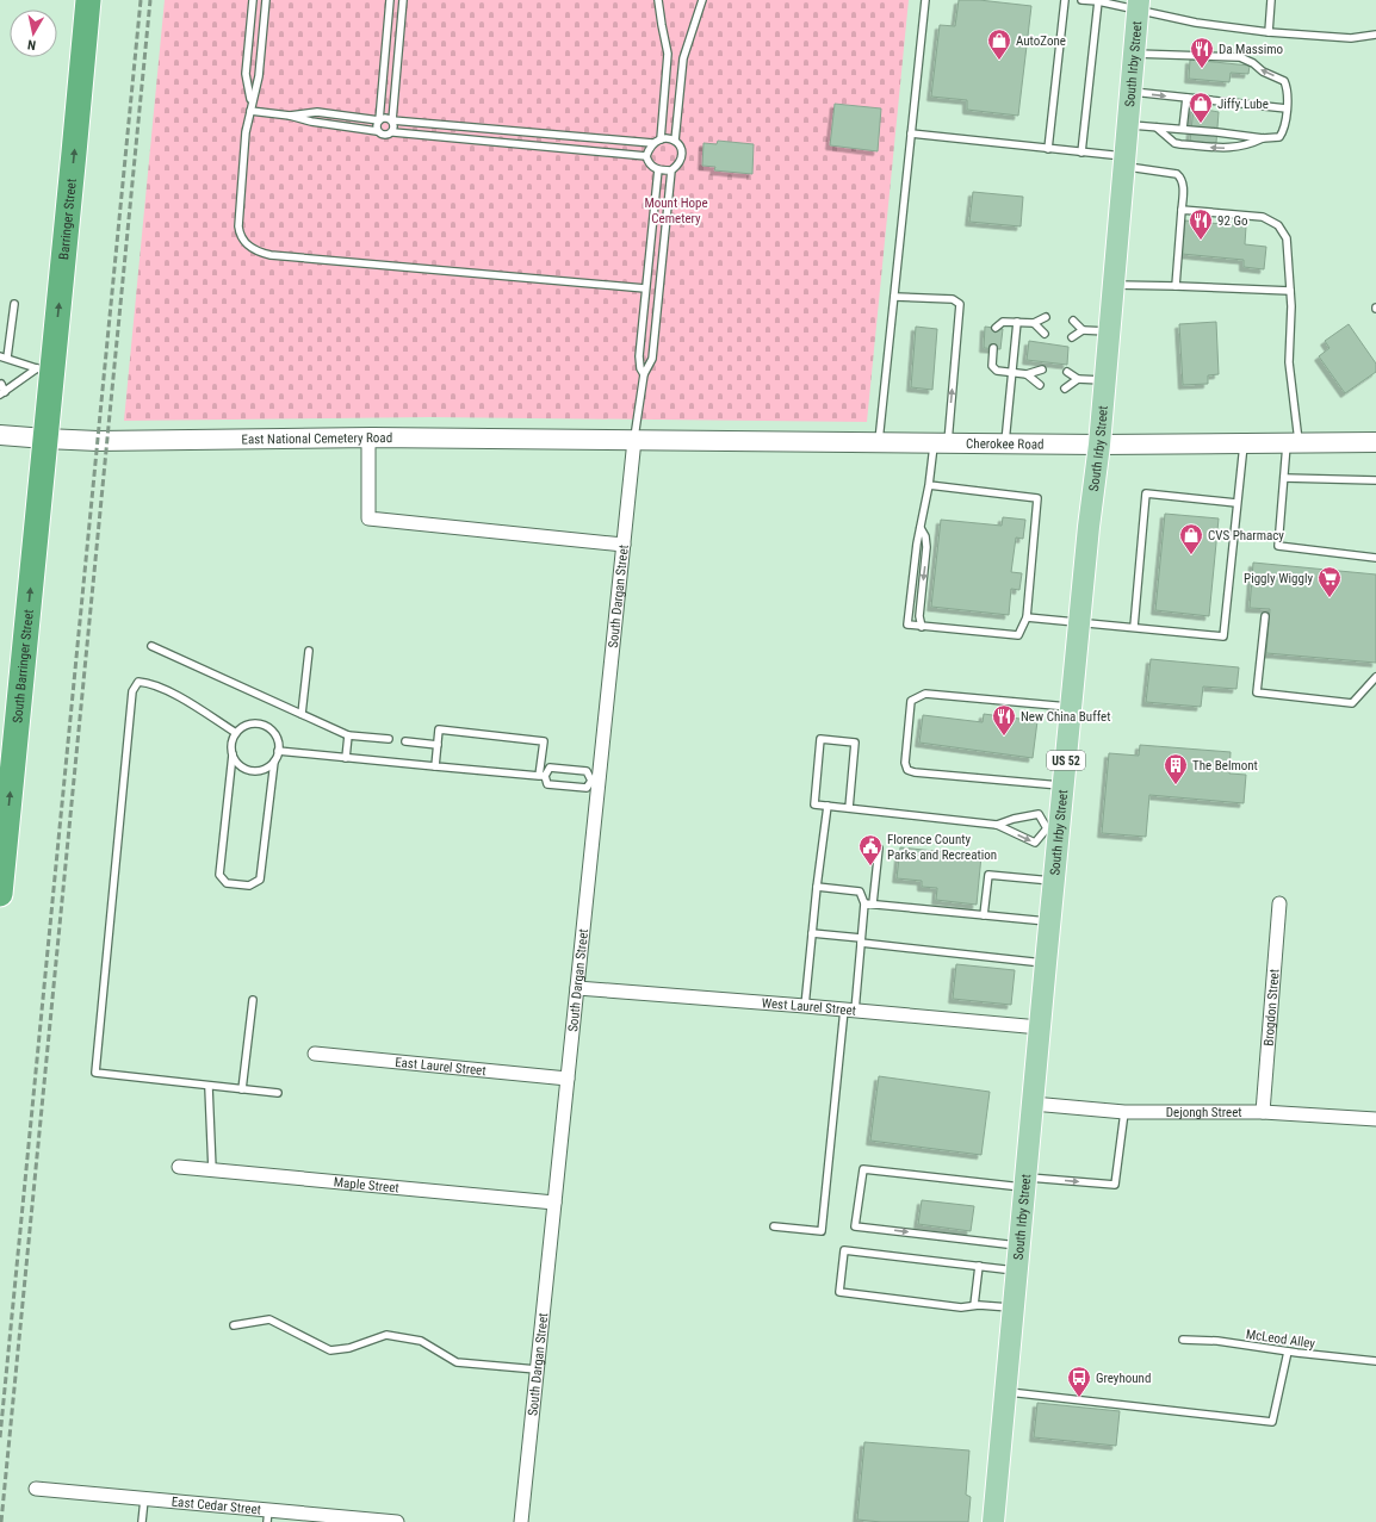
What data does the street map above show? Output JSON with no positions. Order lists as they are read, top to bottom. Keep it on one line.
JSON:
{"streets":{"highway":["Barringer Street","South Barringer Street"],"main road":["South Irby Street","US 52"],"street":["East National Cemetery Road","Cherokee Road","South Dargan Street","West Laurel Street","Brogdon Street","East Laurel Street","Dejongh Street","Maple Street","East Cedar Street"],"lane":["McLeod Alley"]},"crossings":[["South Irby Street","Cherokee Road"],["South Irby Street","West Laurel Street"],["South Irby Street","Dejongh Street"],["Barringer Street","East National Cemetery Road"],["Barringer Street","South Barringer Street"],["East National Cemetery Road","Cherokee Road"],["East National Cemetery Road","South Dargan Street"],["East National Cemetery Road","South Barringer Street"],["Cherokee Road","South Dargan Street"],["South Dargan Street","West Laurel Street"],["South Dargan Street","East Laurel Street"],["South Dargan Street","Maple Street"],["Brogdon Street","Dejongh Street"]],"one_way":["Barringer Street","South Barringer Street"],"parks":["Mount Hope Cemetery"],"places":{"shop":["AutoZone","Jiffy Lube","CVS Pharmacy"],"restaurant":["Da Massimo","92 Go","New China Buffet"],"supermarket":["Piggly Wiggly"],"building":["The Belmont"],"public building":["Florence County Parks and Recreation"],"bus stop":["Greyhound"]},"north":"bottom"}
